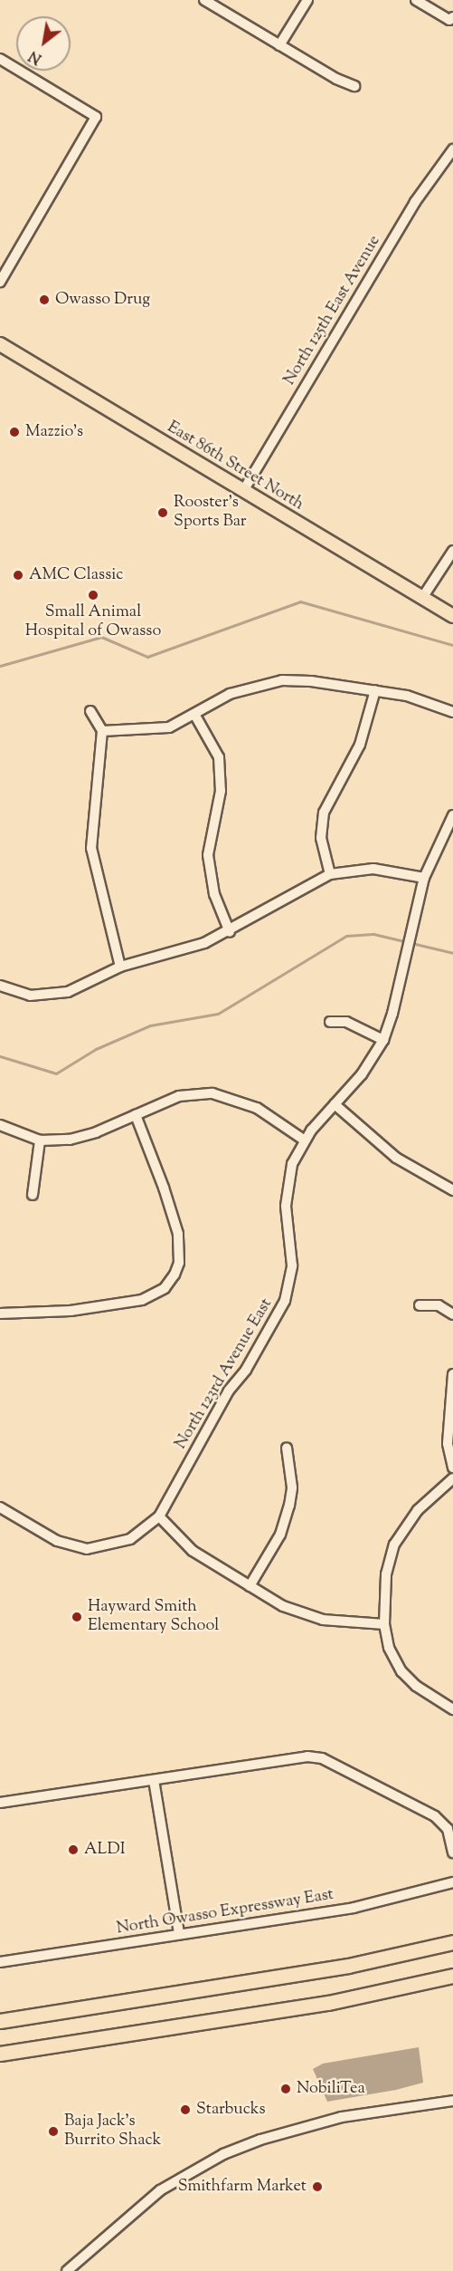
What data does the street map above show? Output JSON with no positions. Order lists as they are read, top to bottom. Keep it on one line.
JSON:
{"streets":{"main road":["East 86th Street North"],"street":["North 125th East Avenue","North 123rd Avenue East","North Owasso Expressway East"]},"crossings":[["North 125th East Avenue","East 86th Street North"]],"places":["Owasso Drug","Mazzio's","Rooster's Sports Bar","AMC Classic","Small Animal Hospital of Owasso","Hayward Smith Elementary School","ALDI","NobiliTea","Starbucks","Baja Jack's Burrito Shack","Smithfarm Market"],"north":"bottom left"}
